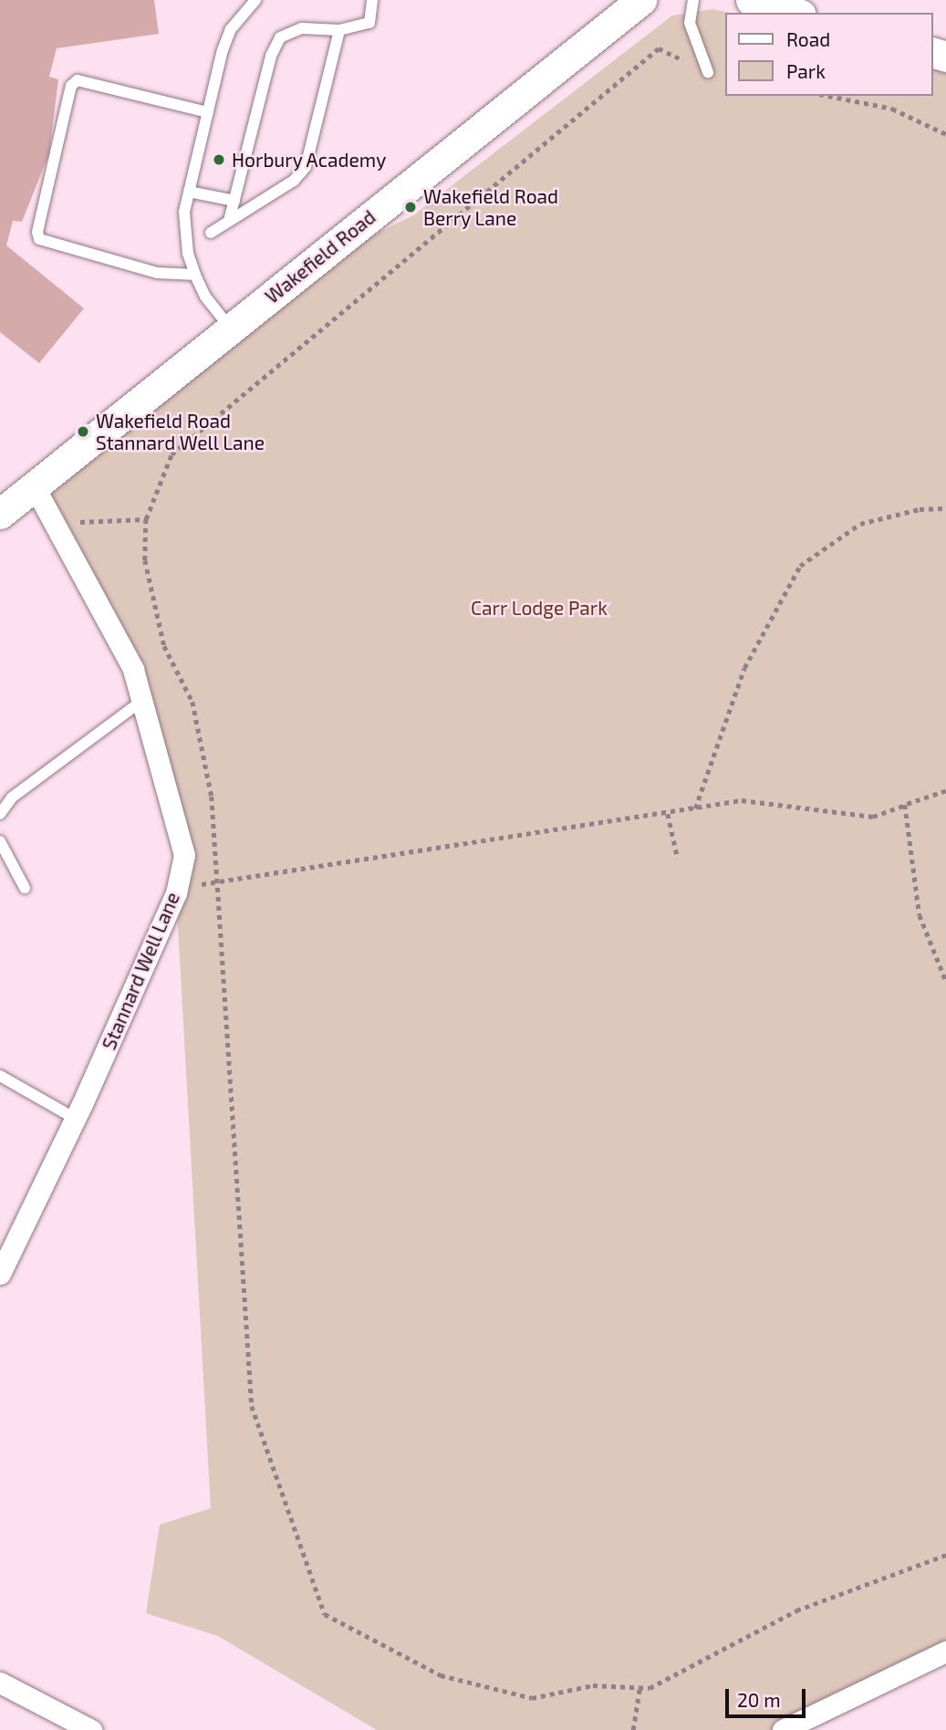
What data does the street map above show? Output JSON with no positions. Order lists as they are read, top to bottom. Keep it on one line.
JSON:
{"streets":{"main road":["Wakefield Road"],"street":["Stannard Well Lane"]},"crossings":[["Wakefield Road","Stannard Well Lane"]],"parks":["Carr Lodge Park"],"places":["Horbury Academy","Wakefield Road Berry Lane","Wakefield Road Stannard Well Lane"],"legend":["Road","Park"],"scale_bar":"20 m"}
